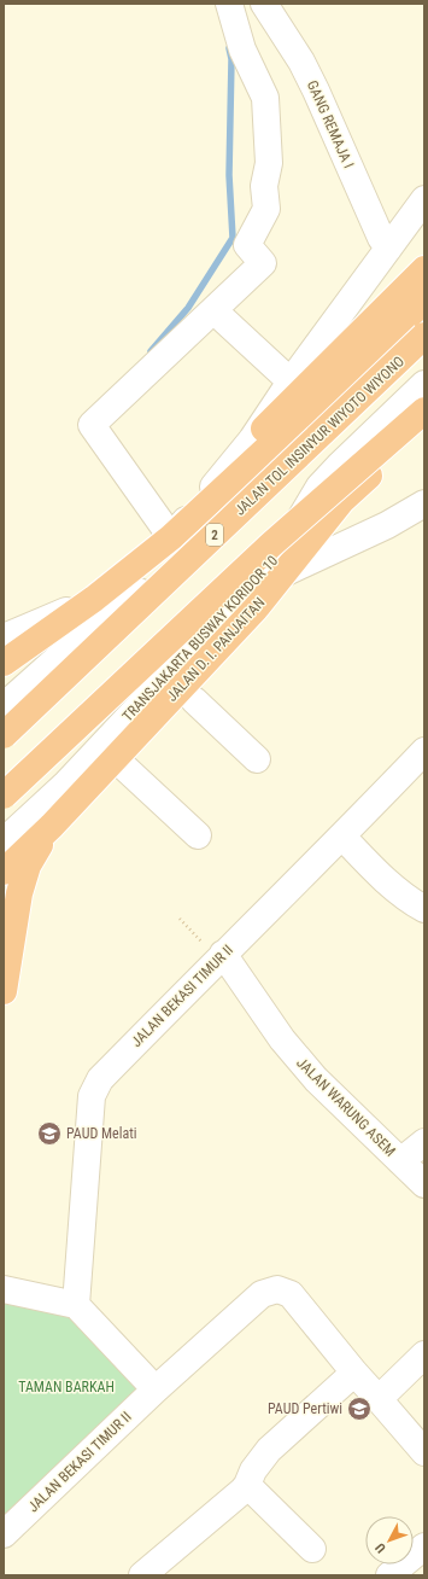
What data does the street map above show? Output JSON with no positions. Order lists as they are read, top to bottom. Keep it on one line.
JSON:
{"streets":{"highway":["JALAN TOL INSINYUR WIYOTO WIYONO","2","JALAN D. I. PANJAITAN"],"street":["GANG REMAJA I","TRANSJAKARTA BUSWAY KORIDOR 10","JALAN BEKASI TIMUR II","JALAN WARUNG ASEM"]},"crossings":[["JALAN BEKASI TIMUR II","JALAN WARUNG ASEM"]],"parks":["TAMAN BARKAH"],"places":{"school or university":["PAUD Melati","PAUD Pertiwi"]},"north":"bottom left"}
